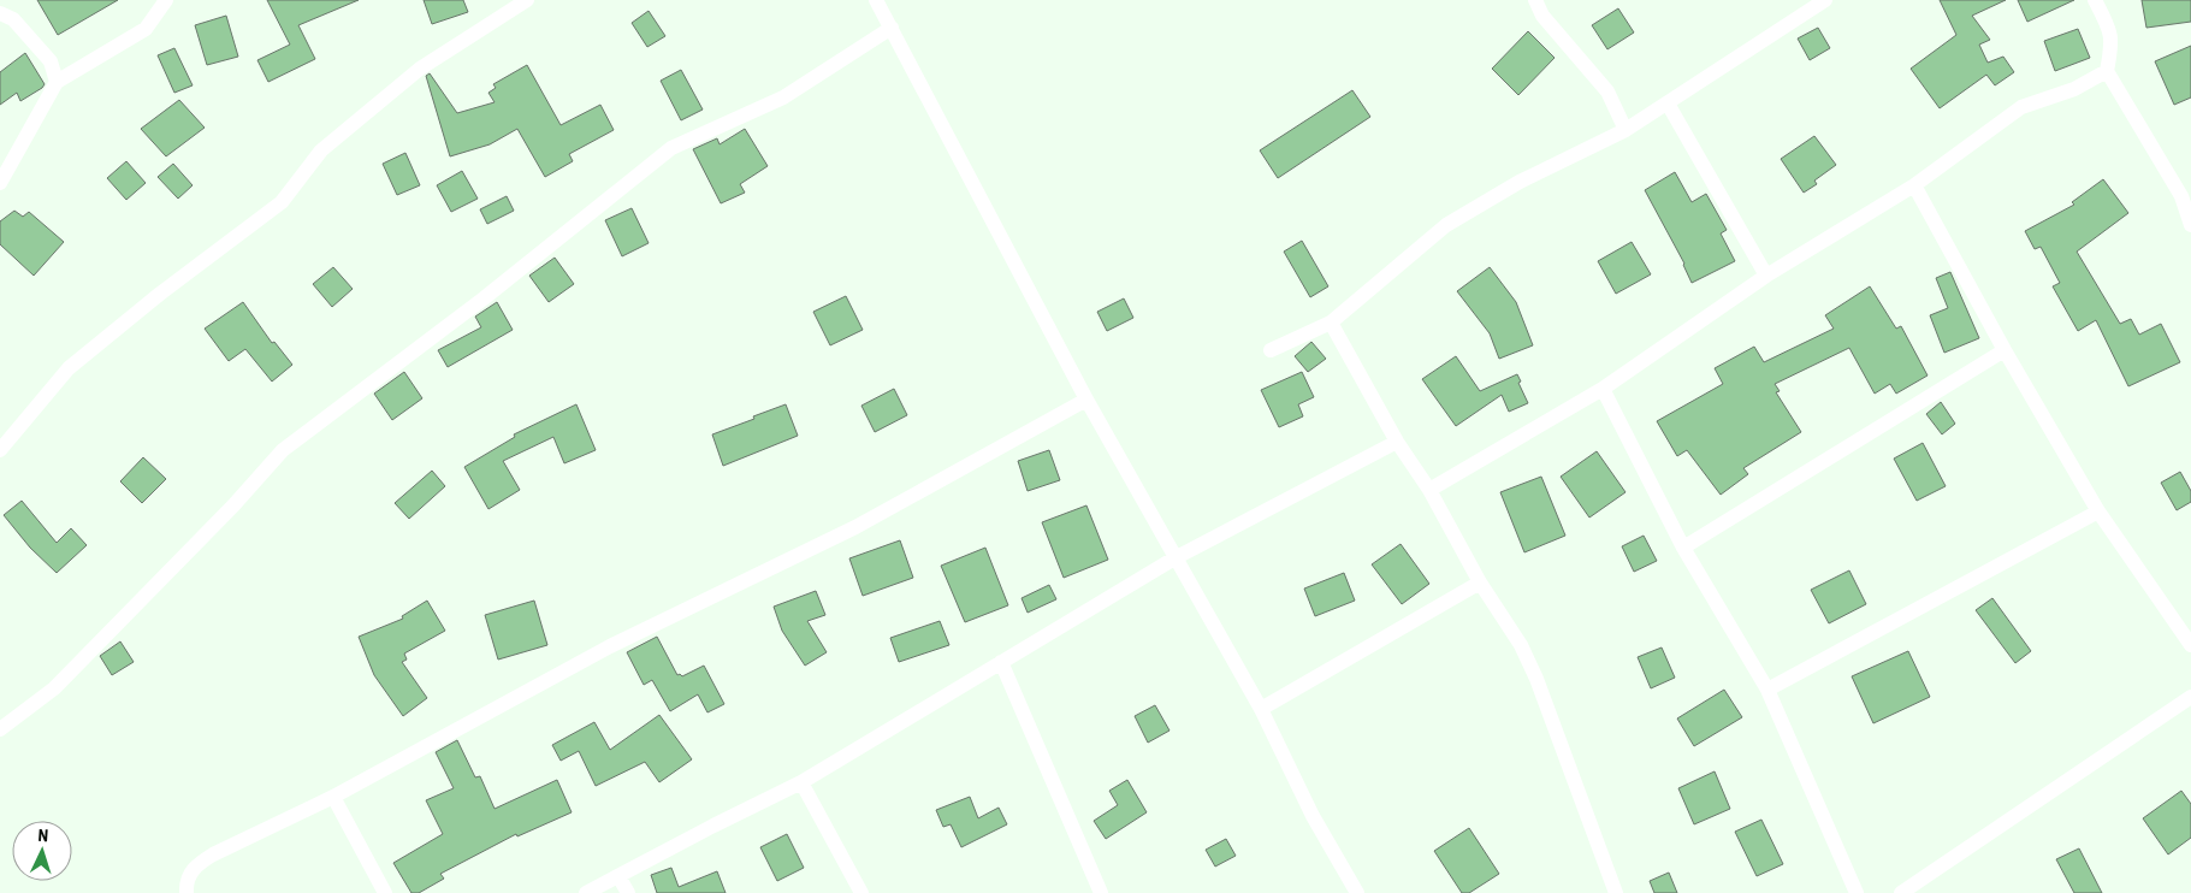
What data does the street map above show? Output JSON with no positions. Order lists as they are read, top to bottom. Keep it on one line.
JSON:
{"north":"top"}
